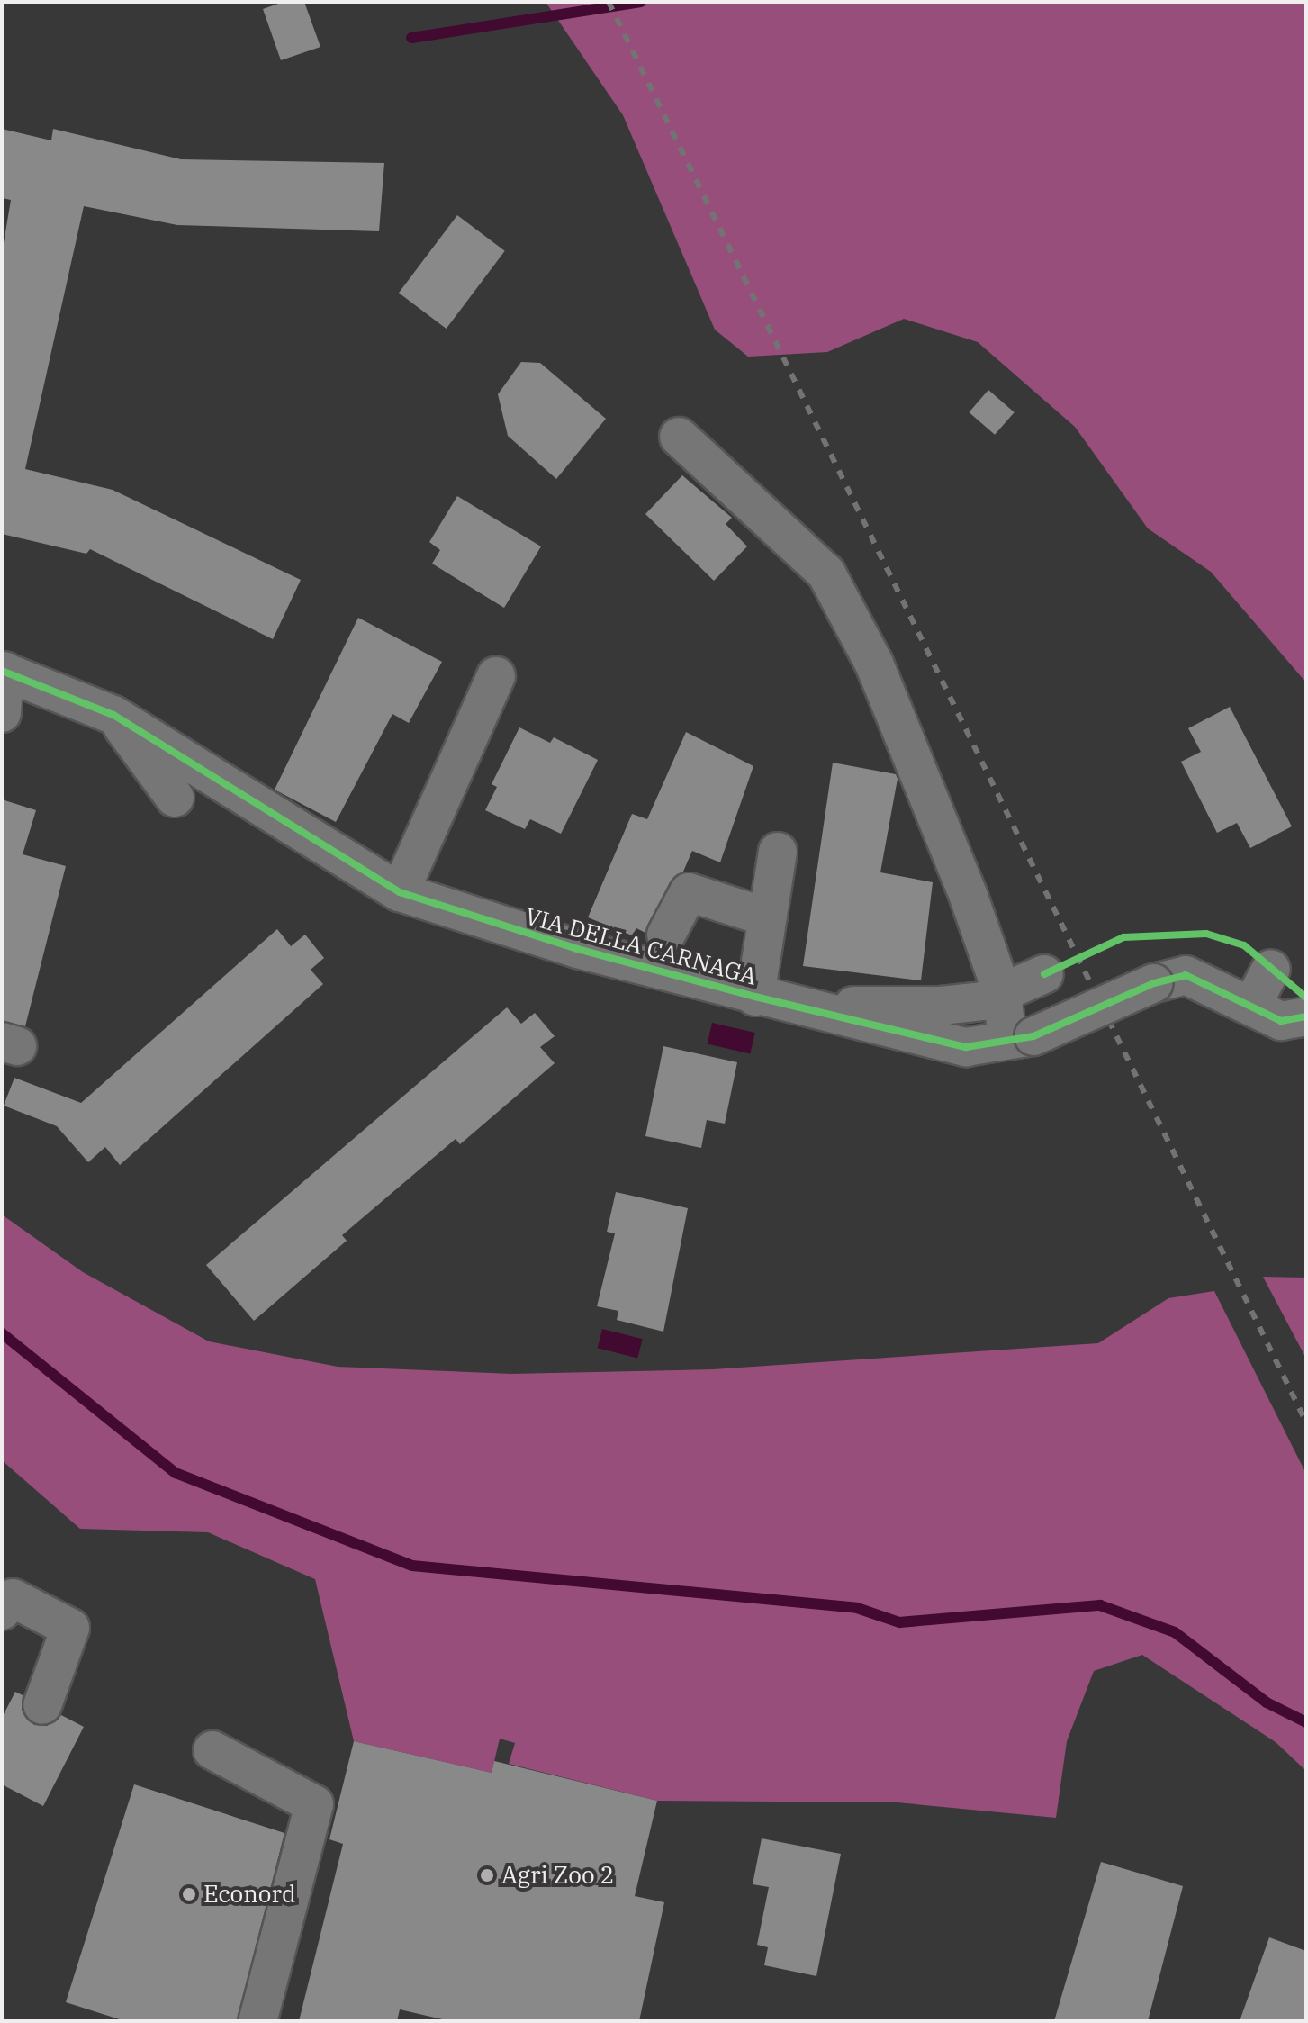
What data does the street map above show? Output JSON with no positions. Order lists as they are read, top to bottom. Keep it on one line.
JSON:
{"streets":{"street":["VIA DELLA CARNAGA"]},"places":["Agri Zoo 2","Econord"]}
